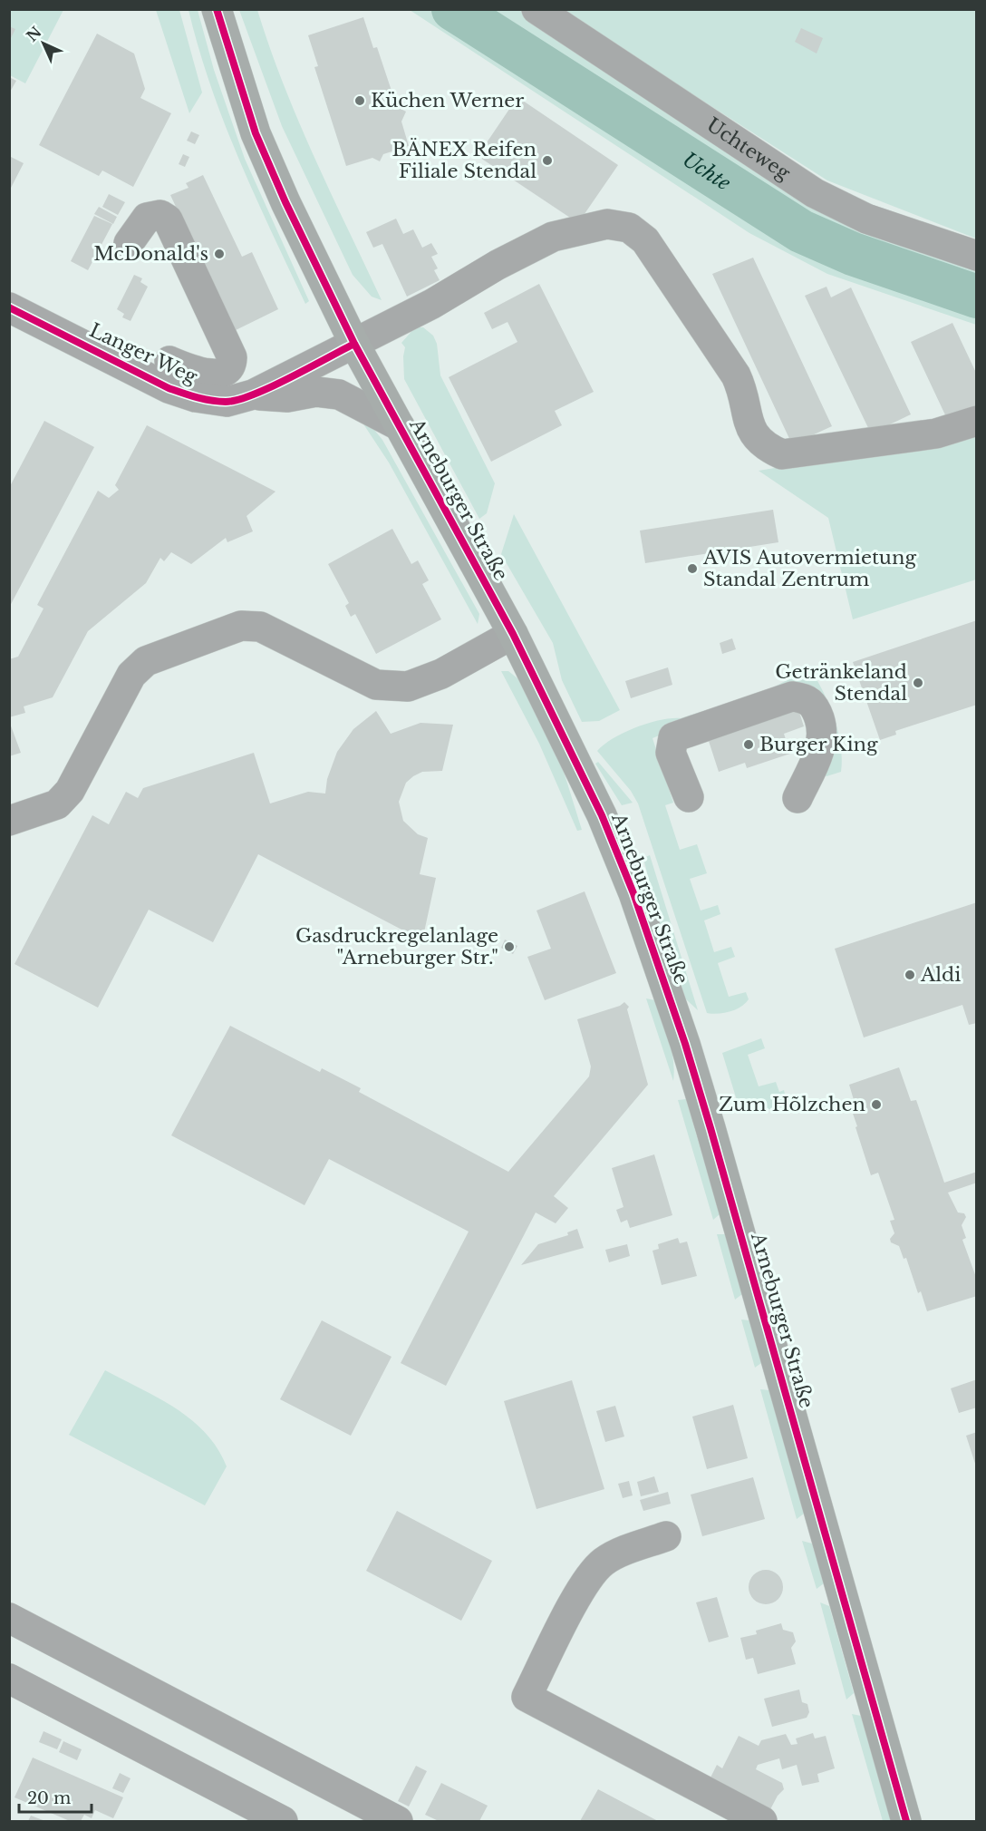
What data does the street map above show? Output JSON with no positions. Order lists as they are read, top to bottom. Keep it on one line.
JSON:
{"streets":{"main road":["Arneburger Straße"],"street":["Uchteweg","Langer Weg"]},"crossings":[["Langer Weg","Arneburger Straße"]],"water":["Uchte"],"places":["Küchen Werner","BÄNEX Reifen Filiale Stendal","McDonald's","AVIS Autovermietung Standal Zentrum","Getränkeland Stendal","Burger King","Gasdruckregelanlage \"Arneburger Str.\"","Aldi","Zum Hõlzchen"],"scale_bar":"20 m","north":"top left"}
